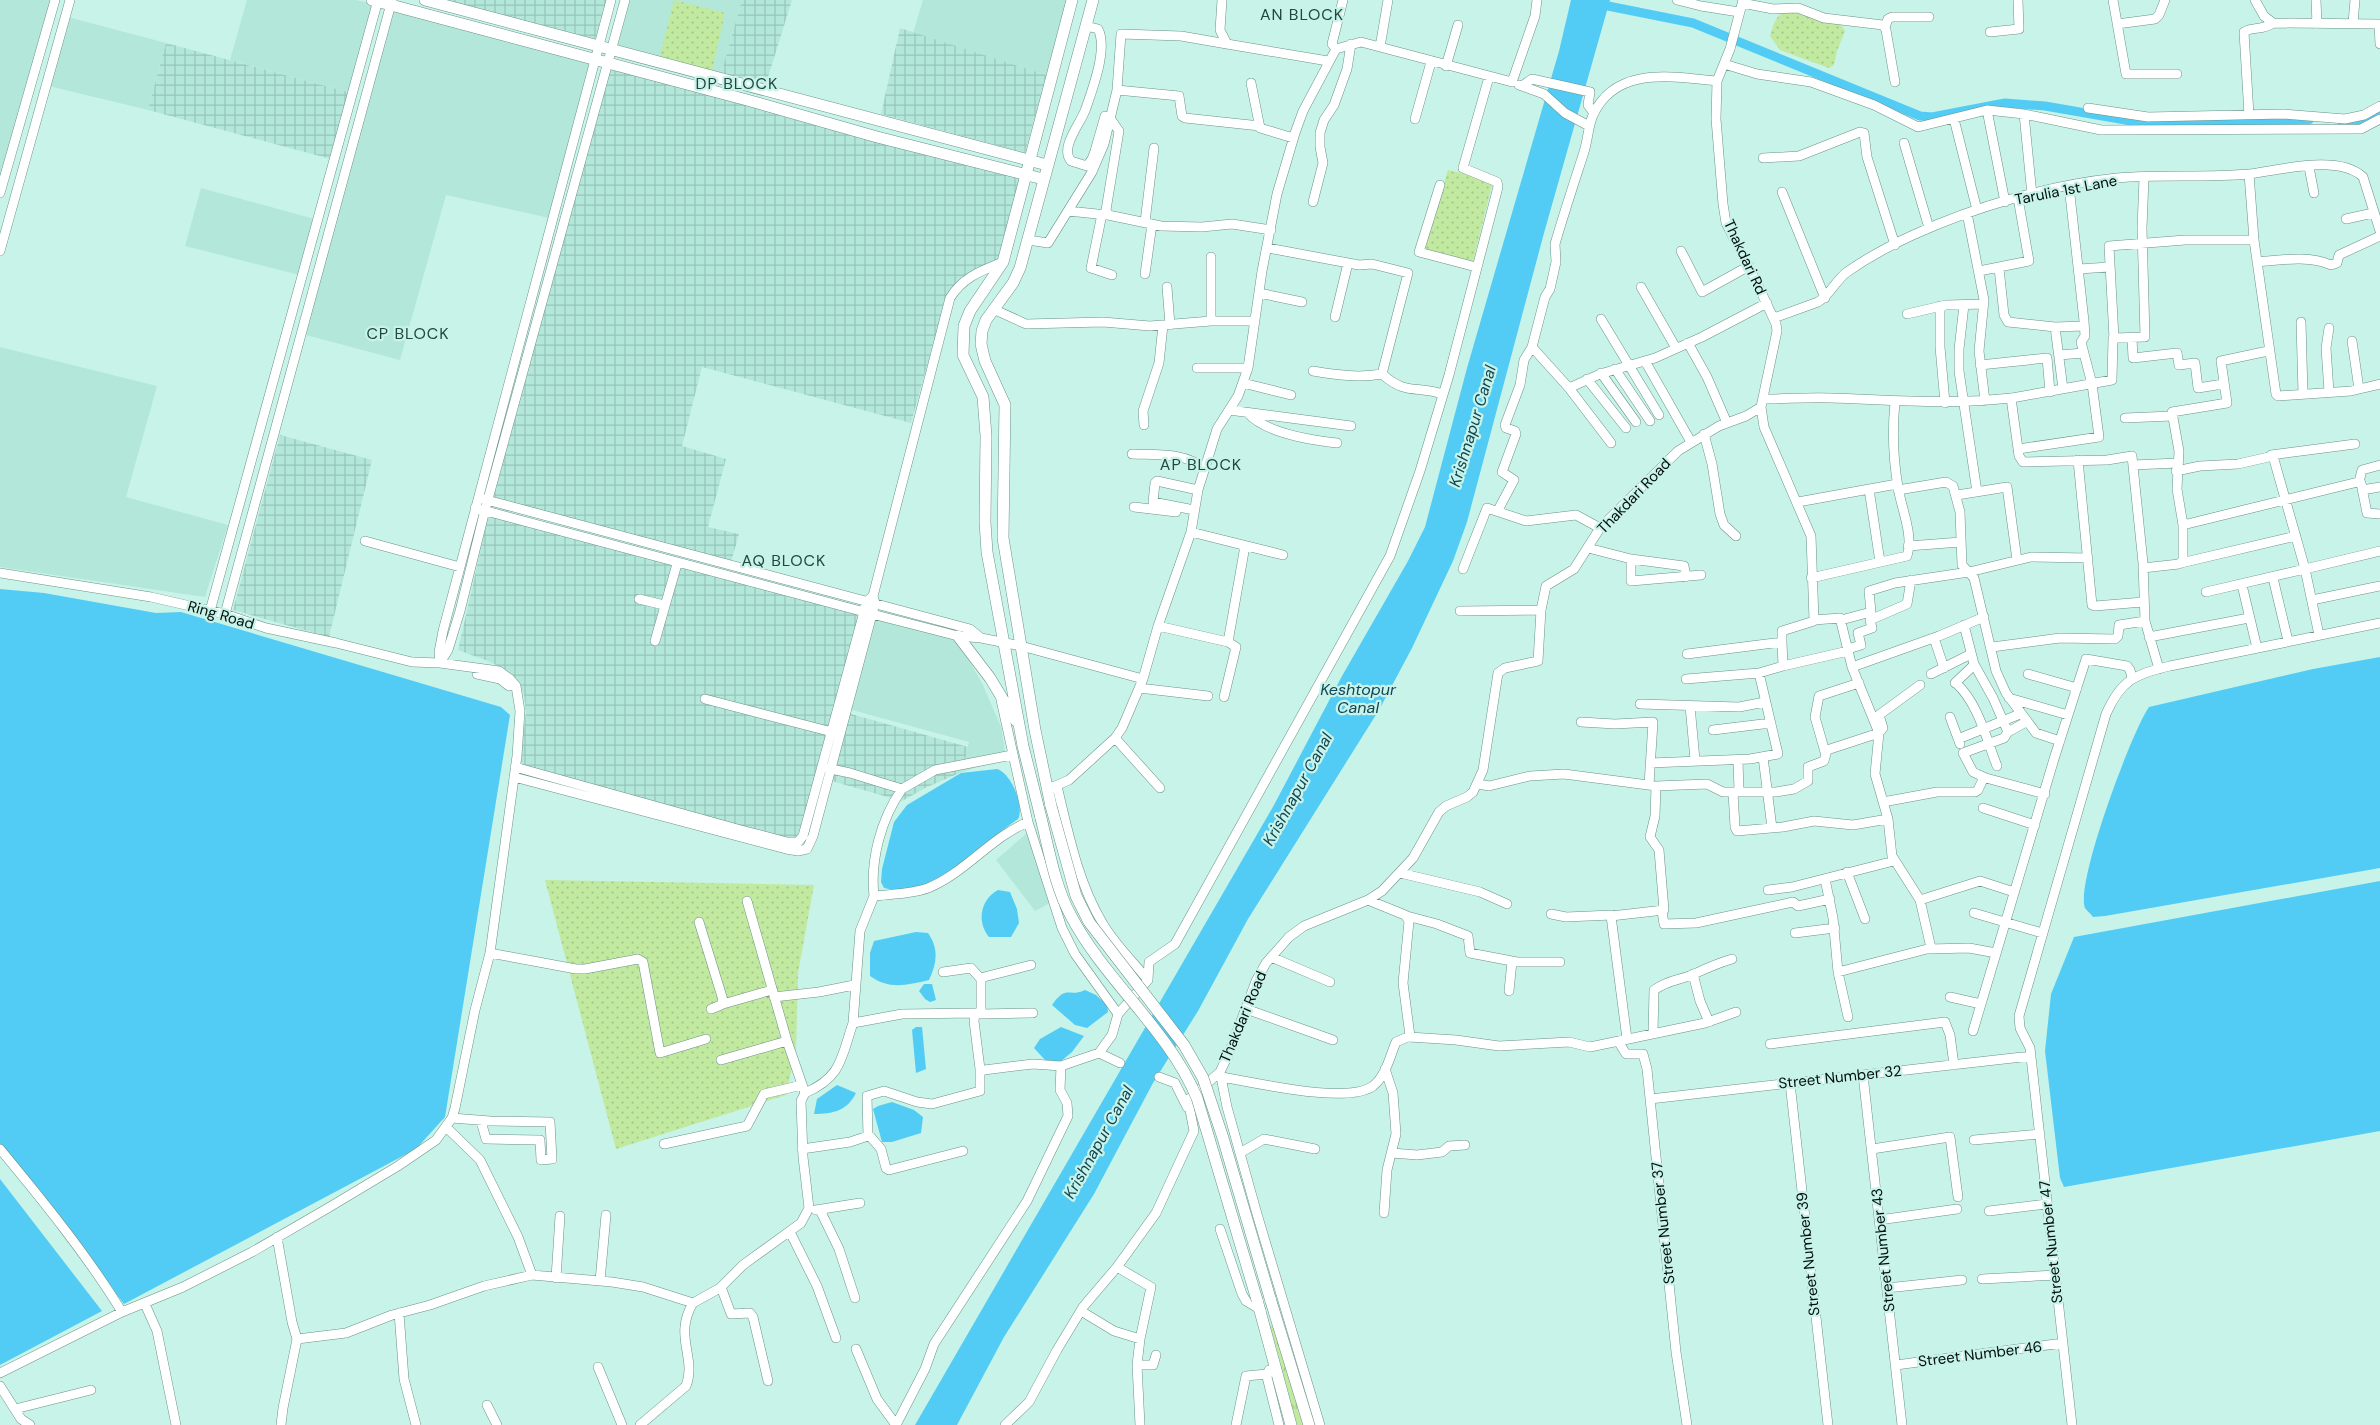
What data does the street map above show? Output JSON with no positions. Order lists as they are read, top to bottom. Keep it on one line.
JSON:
{"streets":{"street":["Tarulia 1st Lane","Thakdari Rd","Thakdari Road","Ring Road","Street Number 32","Street Number 37","Street Number 47","Street Number 43","Street Number 39","Street Number 46"]},"crossings":[["Tarulia 1st Lane","Thakdari Rd"],["Street Number 32","Street Number 37"],["Street Number 32","Street Number 47"],["Street Number 32","Street Number 43"],["Street Number 32","Street Number 39"],["Street Number 47","Street Number 46"],["Street Number 43","Street Number 46"]],"districts":["AN BLOCK","DP BLOCK","CP BLOCK","AP BLOCK","AQ BLOCK"],"water":["Krishnapur Canal","Keshtopur Canal"]}
